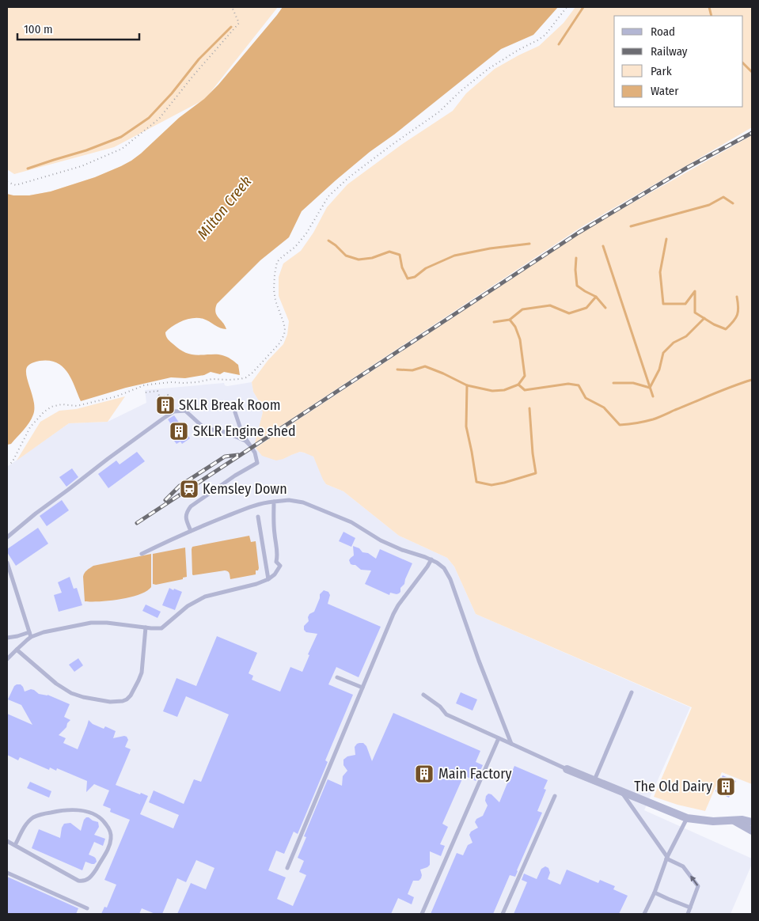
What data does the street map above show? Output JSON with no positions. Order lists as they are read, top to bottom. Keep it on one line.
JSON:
{"water":["Milton Creek"],"places":{"building":["SKLR Break Room","SKLR Engine shed","Main Factory","The Old Dairy"],"station":["Kemsley Down"]},"legend":["Road","Railway","Park","Water"],"scale_bar":"100 m"}
